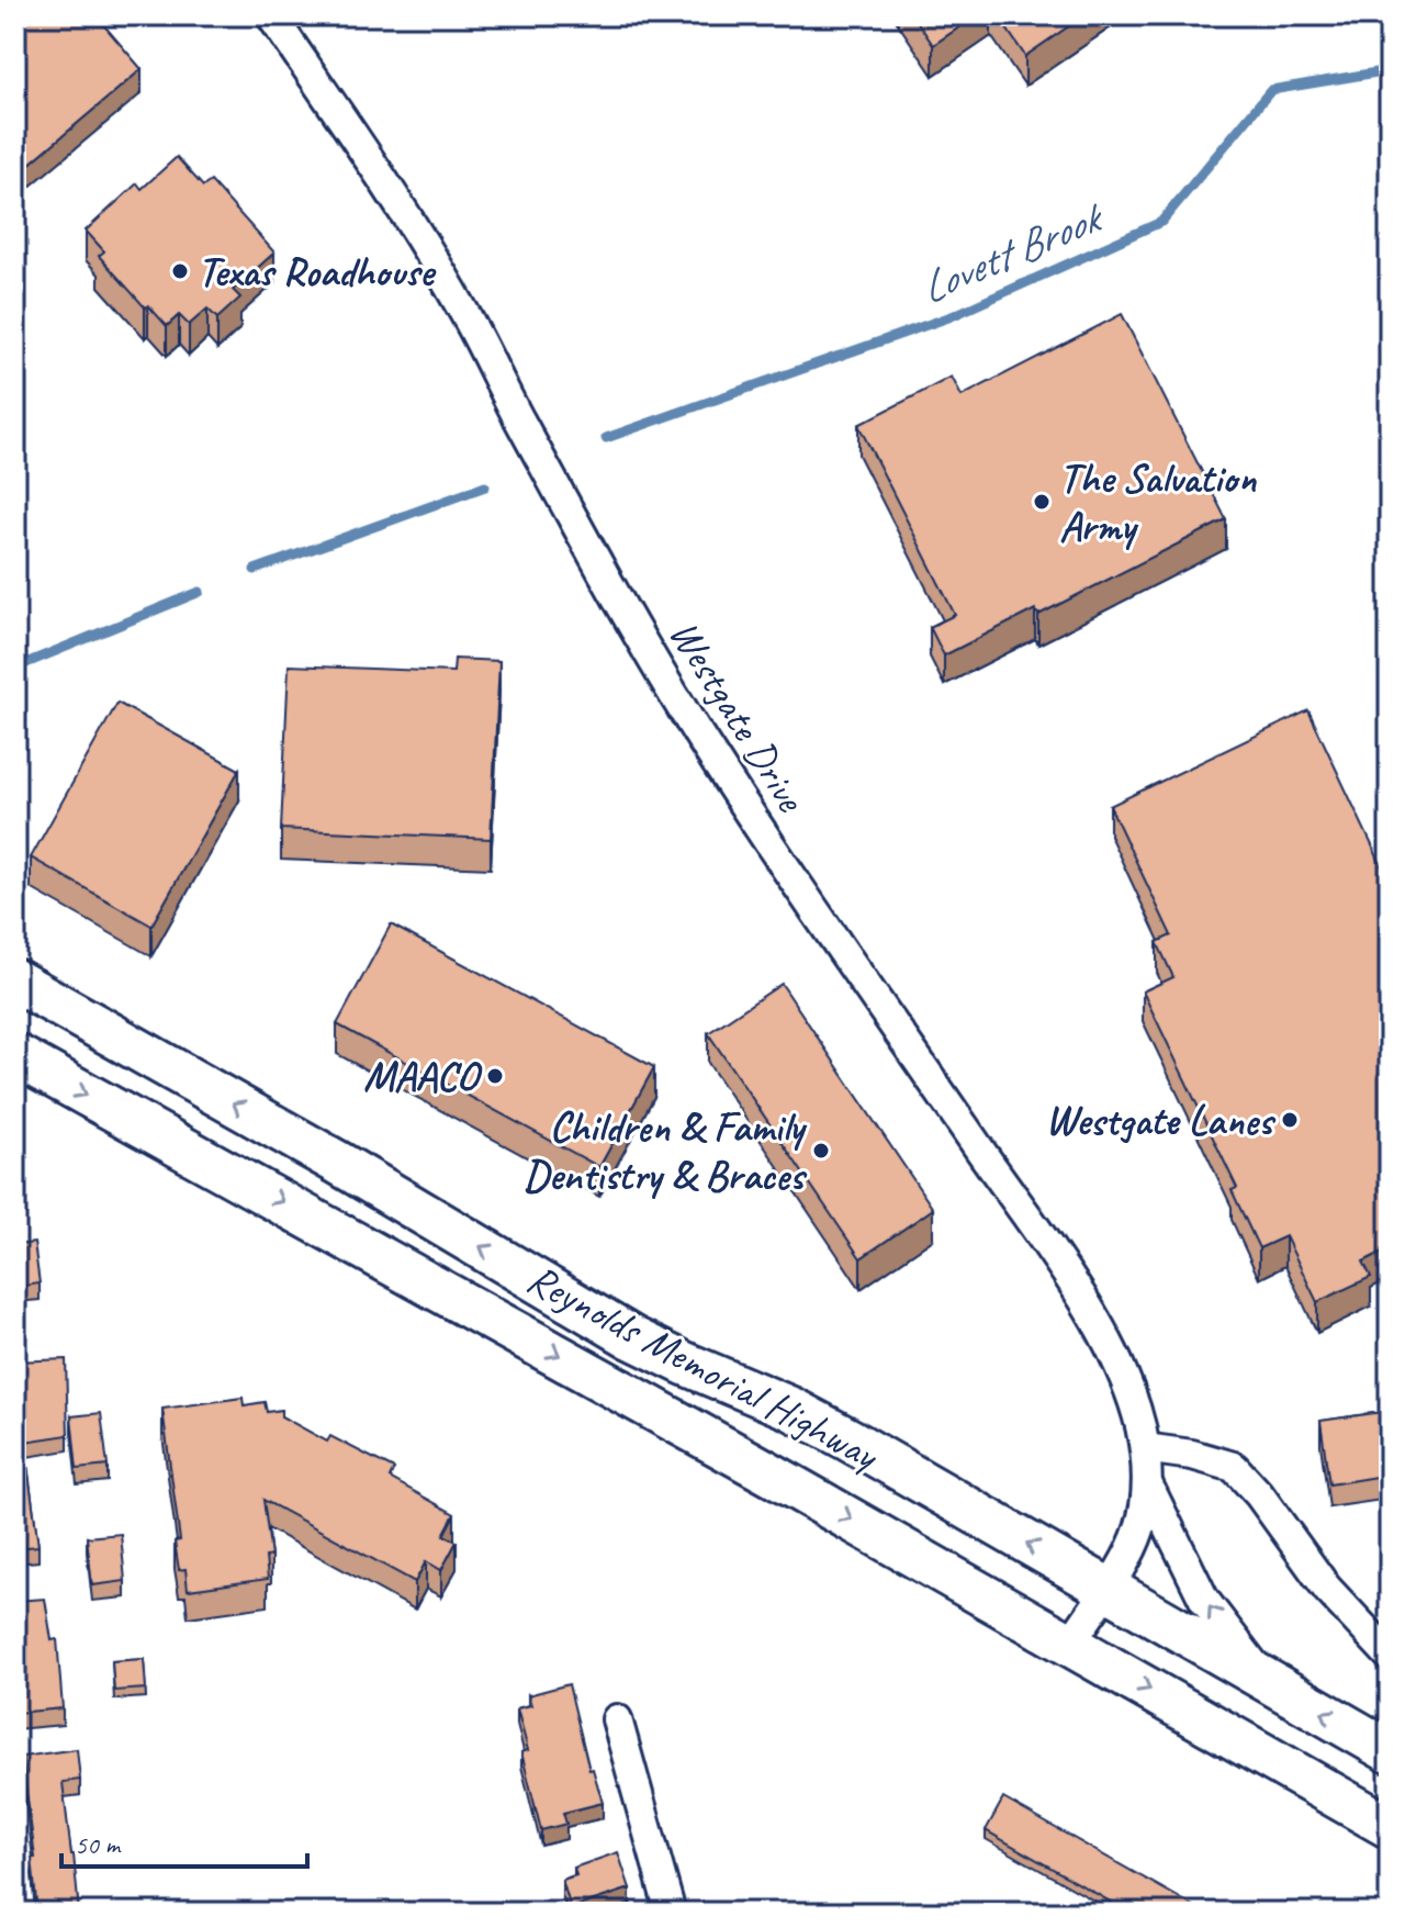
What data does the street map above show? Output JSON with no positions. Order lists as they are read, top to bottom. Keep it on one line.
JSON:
{"streets":{"main road":["Reynolds Memorial Highway"],"street":["Westgate Drive"]},"crossings":[["Westgate Drive","Reynolds Memorial Highway"]],"water":["Lovett Brook"],"places":["Texas Roadhouse","The Salvation Army","MAACO","Westgate Lanes","Children & Family Dentistry & Braces"],"scale_bar":"50 m"}
